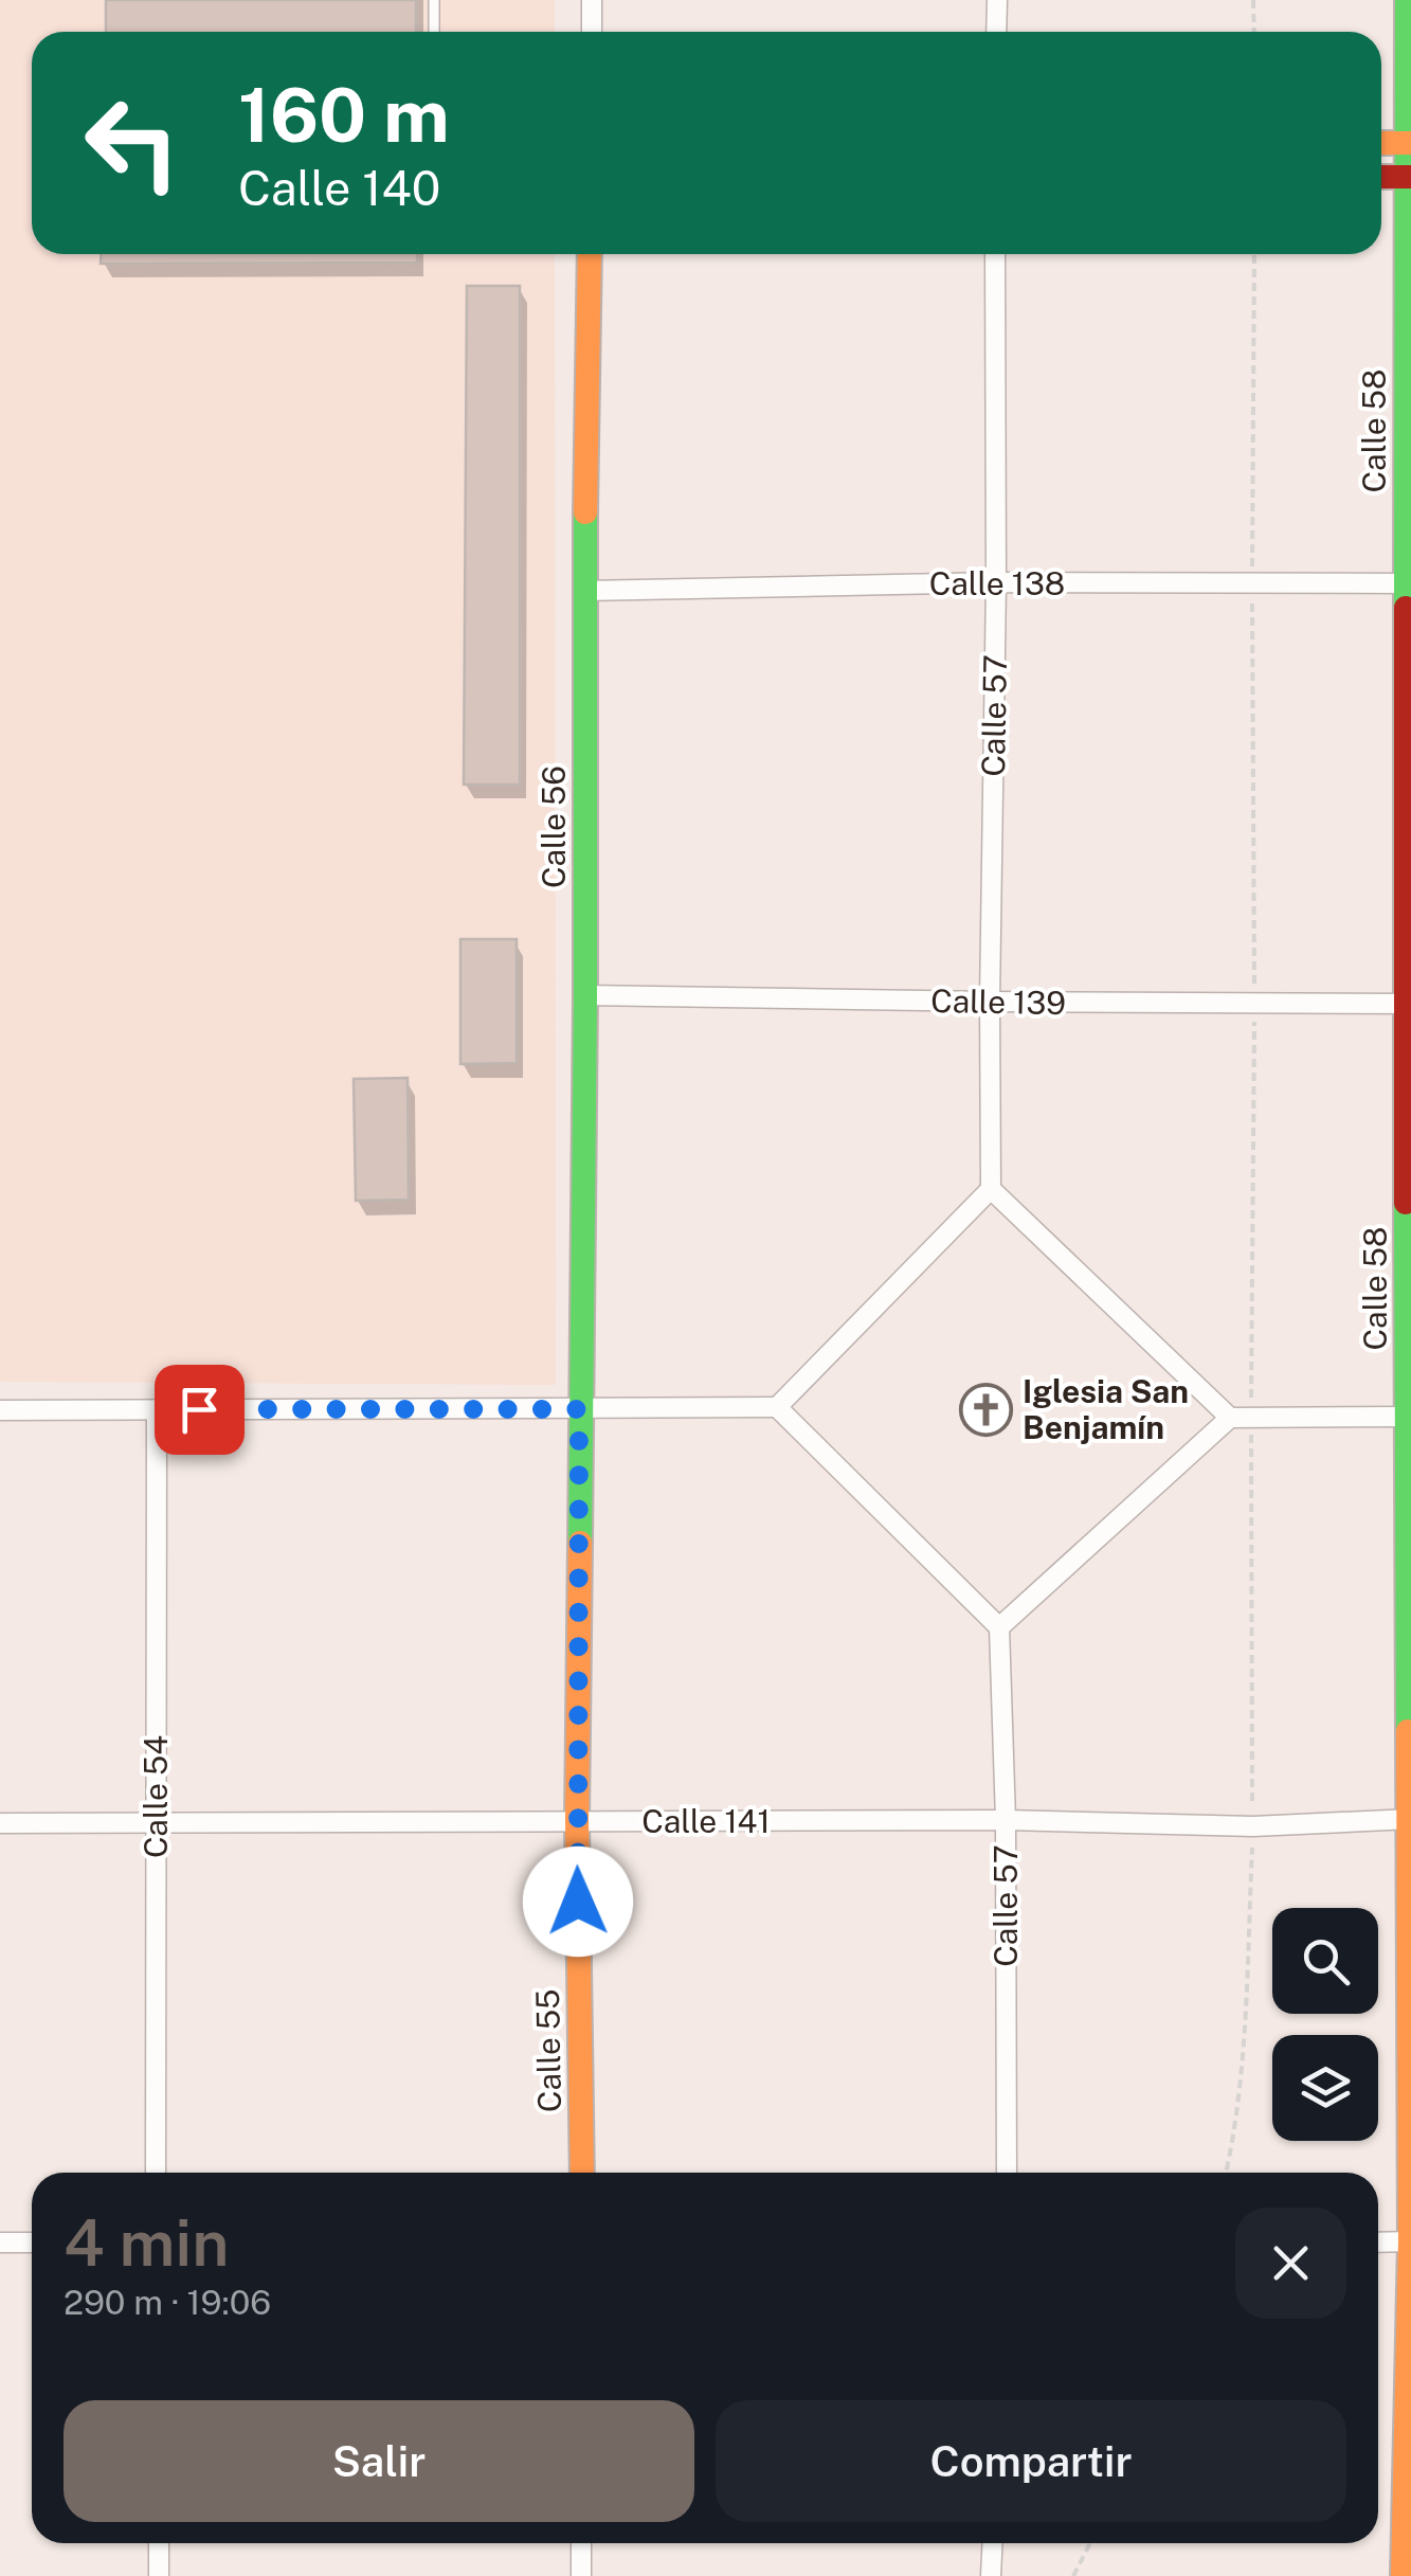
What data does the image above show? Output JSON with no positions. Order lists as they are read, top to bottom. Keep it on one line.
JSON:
{"streets":{"street":["Calle 58","Calle 138","Calle 57","Calle 56","Calle 139","Calle 54","Calle 141","Calle 55"]},"crossings":[["Calle 58","Calle 138"],["Calle 58","Calle 139"],["Calle 58","Calle 141"],["Calle 138","Calle 57"],["Calle 138","Calle 56"],["Calle 57","Calle 139"],["Calle 57","Calle 141"],["Calle 56","Calle 139"],["Calle 56","Calle 55"],["Calle 54","Calle 141"],["Calle 141","Calle 55"]],"places":{"church":["Iglesia San Benjamín"]},"page":{"turn":["160 m","Calle 140"],"heading":["4 min","290 m · 19:06"],"buttons":["Salir","Compartir"]}}
